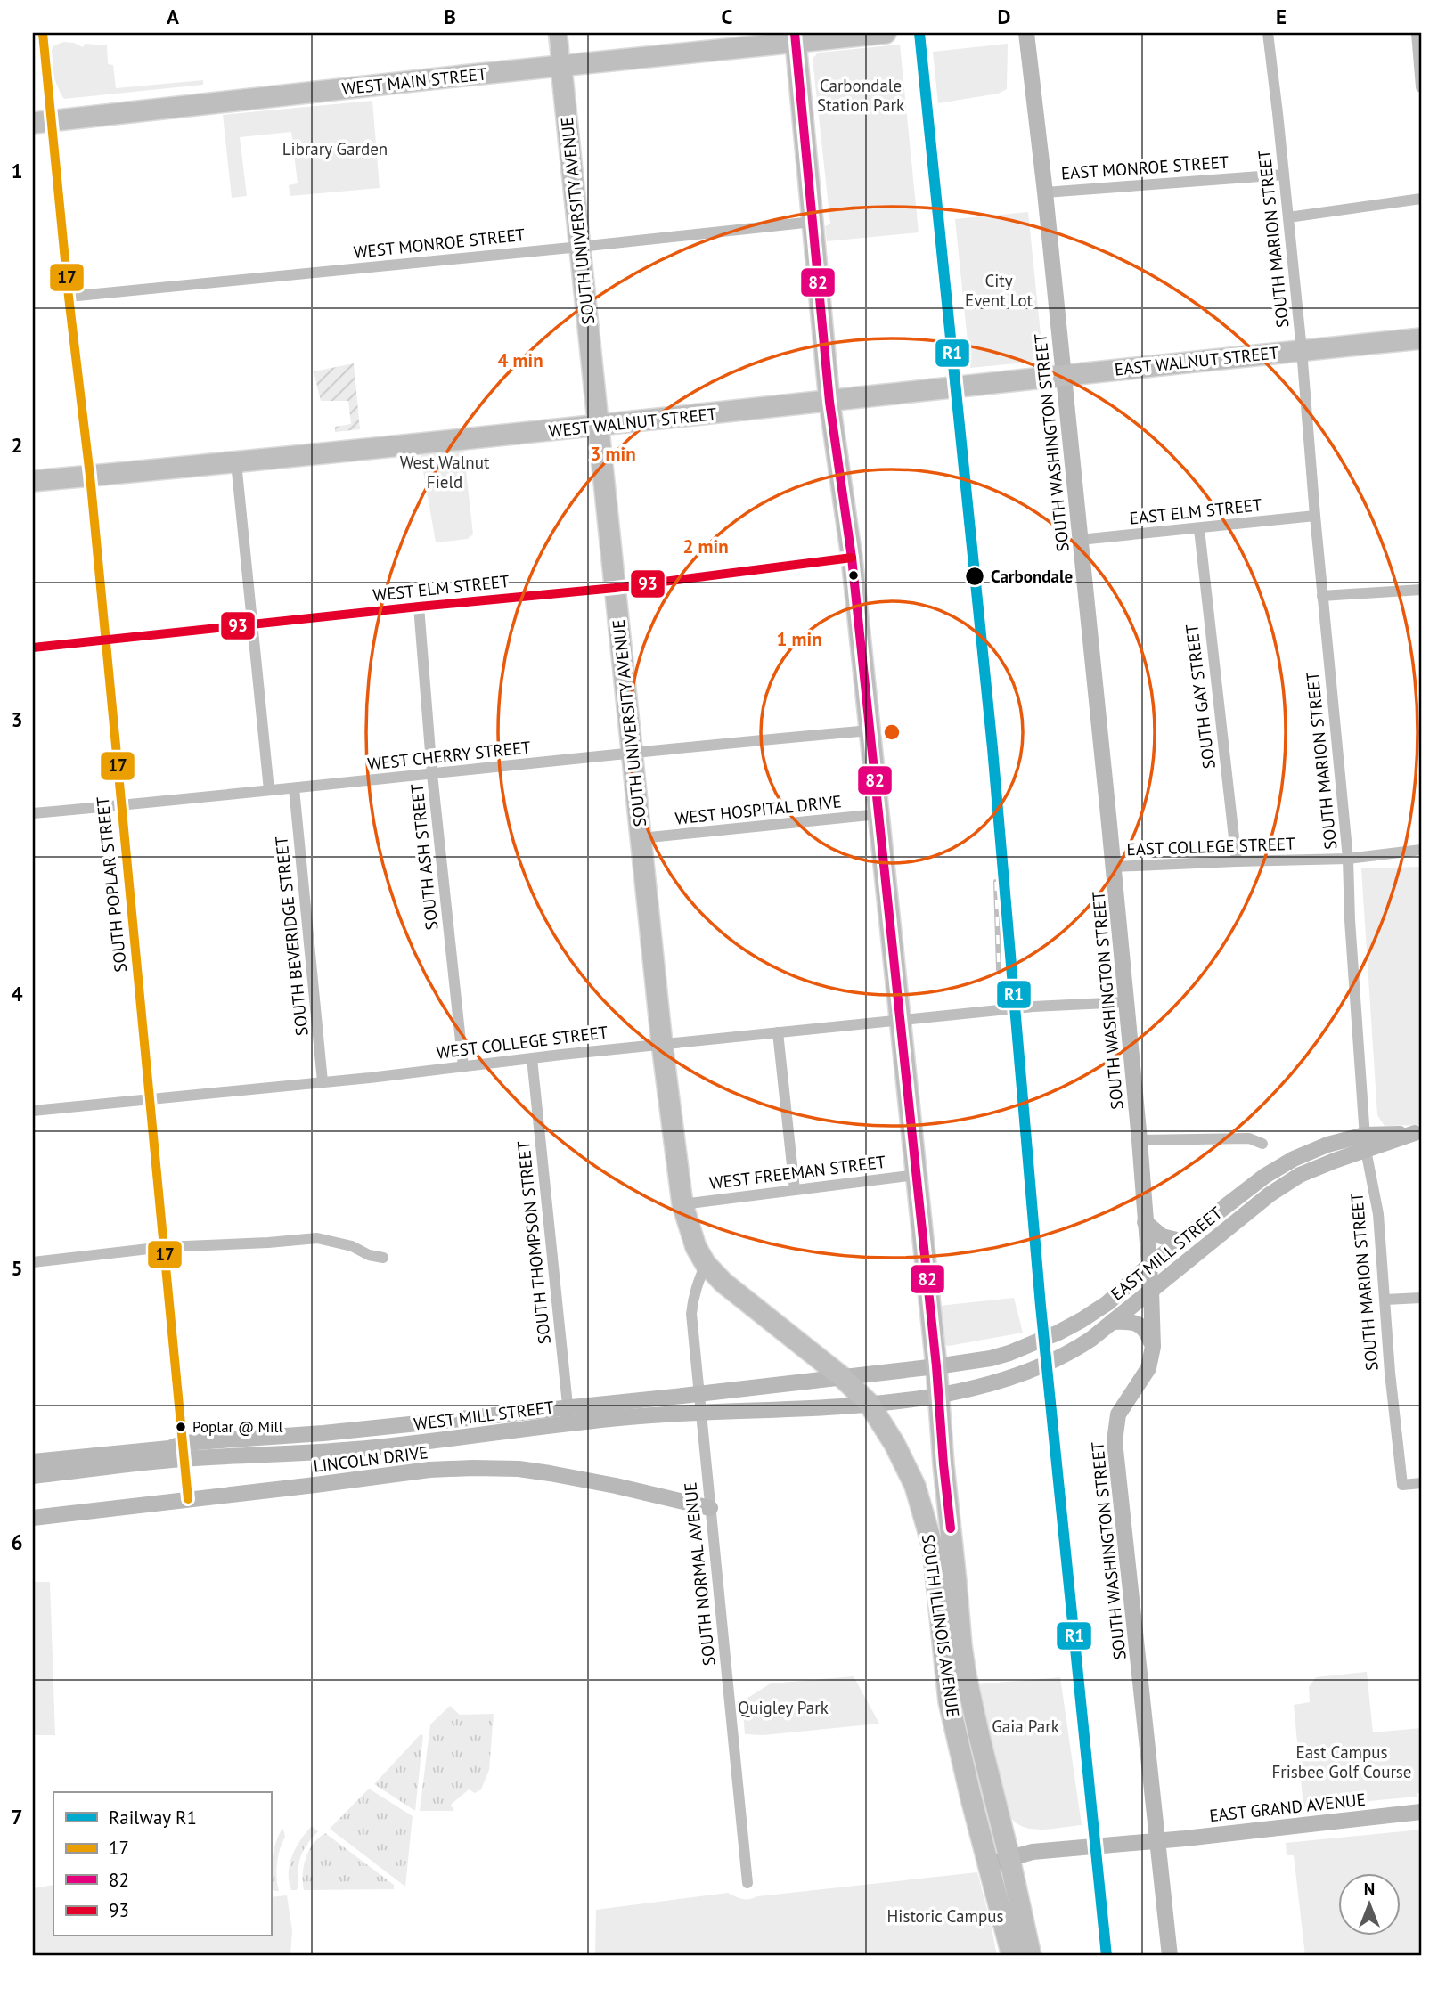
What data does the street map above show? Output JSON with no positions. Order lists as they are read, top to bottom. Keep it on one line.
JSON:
{"streets":{"highway":["WEST MAIN STREET","SOUTH UNIVERSITY AVENUE","EAST WALNUT STREET","WEST WALNUT STREET","SOUTH ILLINOIS AVENUE"],"main road":["SOUTH WASHINGTON STREET","EAST MILL STREET","WEST MILL STREET","LINCOLN DRIVE","EAST GRAND AVENUE"],"street":["EAST MONROE STREET","SOUTH MARION STREET","WEST MONROE STREET","EAST ELM STREET","WEST ELM STREET","SOUTH GAY STREET","WEST CHERRY STREET","WEST HOSPITAL DRIVE","EAST COLLEGE STREET","SOUTH ASH STREET","SOUTH POPLAR STREET","SOUTH BEVERIDGE STREET","WEST COLLEGE STREET","WEST FREEMAN STREET","SOUTH THOMPSON STREET","SOUTH NORMAL AVENUE"]},"crossings":[["WEST MAIN STREET","SOUTH UNIVERSITY AVENUE"],["WEST MAIN STREET","SOUTH POPLAR STREET"],["WEST MAIN STREET","SOUTH ILLINOIS AVENUE"],["EAST MONROE STREET","SOUTH MARION STREET"],["EAST MONROE STREET","SOUTH WASHINGTON STREET"],["SOUTH UNIVERSITY AVENUE","WEST MONROE STREET"],["SOUTH UNIVERSITY AVENUE","WEST WALNUT STREET"],["SOUTH UNIVERSITY AVENUE","WEST ELM STREET"],["SOUTH UNIVERSITY AVENUE","WEST CHERRY STREET"],["SOUTH UNIVERSITY AVENUE","WEST HOSPITAL DRIVE"],["SOUTH UNIVERSITY AVENUE","WEST COLLEGE STREET"],["SOUTH UNIVERSITY AVENUE","WEST FREEMAN STREET"],["SOUTH UNIVERSITY AVENUE","SOUTH NORMAL AVENUE"],["SOUTH UNIVERSITY AVENUE","SOUTH ILLINOIS AVENUE"],["SOUTH MARION STREET","EAST WALNUT STREET"],["SOUTH MARION STREET","EAST ELM STREET"],["SOUTH MARION STREET","EAST COLLEGE STREET"],["SOUTH MARION STREET","EAST MILL STREET"],["WEST MONROE STREET","SOUTH POPLAR STREET"],["WEST MONROE STREET","SOUTH ILLINOIS AVENUE"],["EAST WALNUT STREET","WEST WALNUT STREET"],["EAST WALNUT STREET","SOUTH WASHINGTON STREET"],["WEST WALNUT STREET","SOUTH POPLAR STREET"],["WEST WALNUT STREET","SOUTH ILLINOIS AVENUE"],["SOUTH WASHINGTON STREET","EAST ELM STREET"],["SOUTH WASHINGTON STREET","EAST COLLEGE STREET"],["SOUTH WASHINGTON STREET","WEST COLLEGE STREET"],["SOUTH WASHINGTON STREET","EAST MILL STREET"],["SOUTH WASHINGTON STREET","EAST GRAND AVENUE"],["EAST ELM STREET","SOUTH GAY STREET"],["WEST ELM STREET","SOUTH ASH STREET"],["WEST ELM STREET","SOUTH POPLAR STREET"],["WEST ELM STREET","SOUTH ILLINOIS AVENUE"],["SOUTH GAY STREET","EAST COLLEGE STREET"],["WEST CHERRY STREET","SOUTH ASH STREET"],["WEST CHERRY STREET","SOUTH POPLAR STREET"],["WEST CHERRY STREET","SOUTH BEVERIDGE STREET"],["WEST CHERRY STREET","SOUTH ILLINOIS AVENUE"],["WEST HOSPITAL DRIVE","SOUTH ILLINOIS AVENUE"],["SOUTH ASH STREET","WEST COLLEGE STREET"],["SOUTH POPLAR STREET","WEST COLLEGE STREET"],["SOUTH POPLAR STREET","WEST MILL STREET"],["SOUTH POPLAR STREET","LINCOLN DRIVE"],["SOUTH BEVERIDGE STREET","WEST COLLEGE STREET"],["WEST COLLEGE STREET","SOUTH THOMPSON STREET"],["WEST COLLEGE STREET","SOUTH ILLINOIS AVENUE"],["WEST FREEMAN STREET","SOUTH ILLINOIS AVENUE"],["SOUTH THOMPSON STREET","WEST MILL STREET"],["EAST MILL STREET","WEST MILL STREET"],["EAST MILL STREET","SOUTH ILLINOIS AVENUE"],["WEST MILL STREET","SOUTH NORMAL AVENUE"],["WEST MILL STREET","SOUTH ILLINOIS AVENUE"],["LINCOLN DRIVE","SOUTH NORMAL AVENUE"],["SOUTH NORMAL AVENUE","SOUTH ILLINOIS AVENUE"],["SOUTH ILLINOIS AVENUE","EAST GRAND AVENUE"]],"parks":["Carbondale Station Park","Library Garden","City Event Lot","West Walnut Field","Quigley Park","Gaia Park","East Campus Frisbee Golf Course","Historic Campus"],"places":["Carbondale","Poplar @ Mill"],"lines":["rail line R1","transit line 17","transit line 82","transit line 93"],"legend":["Railway R1","17","82","93"],"north":"top","grid":{"columns":["A","B","C","D","E"],"rows":["1","2","3","4","5","6","7"]},"rings":["4 min","3 min","2 min","1 min"]}
